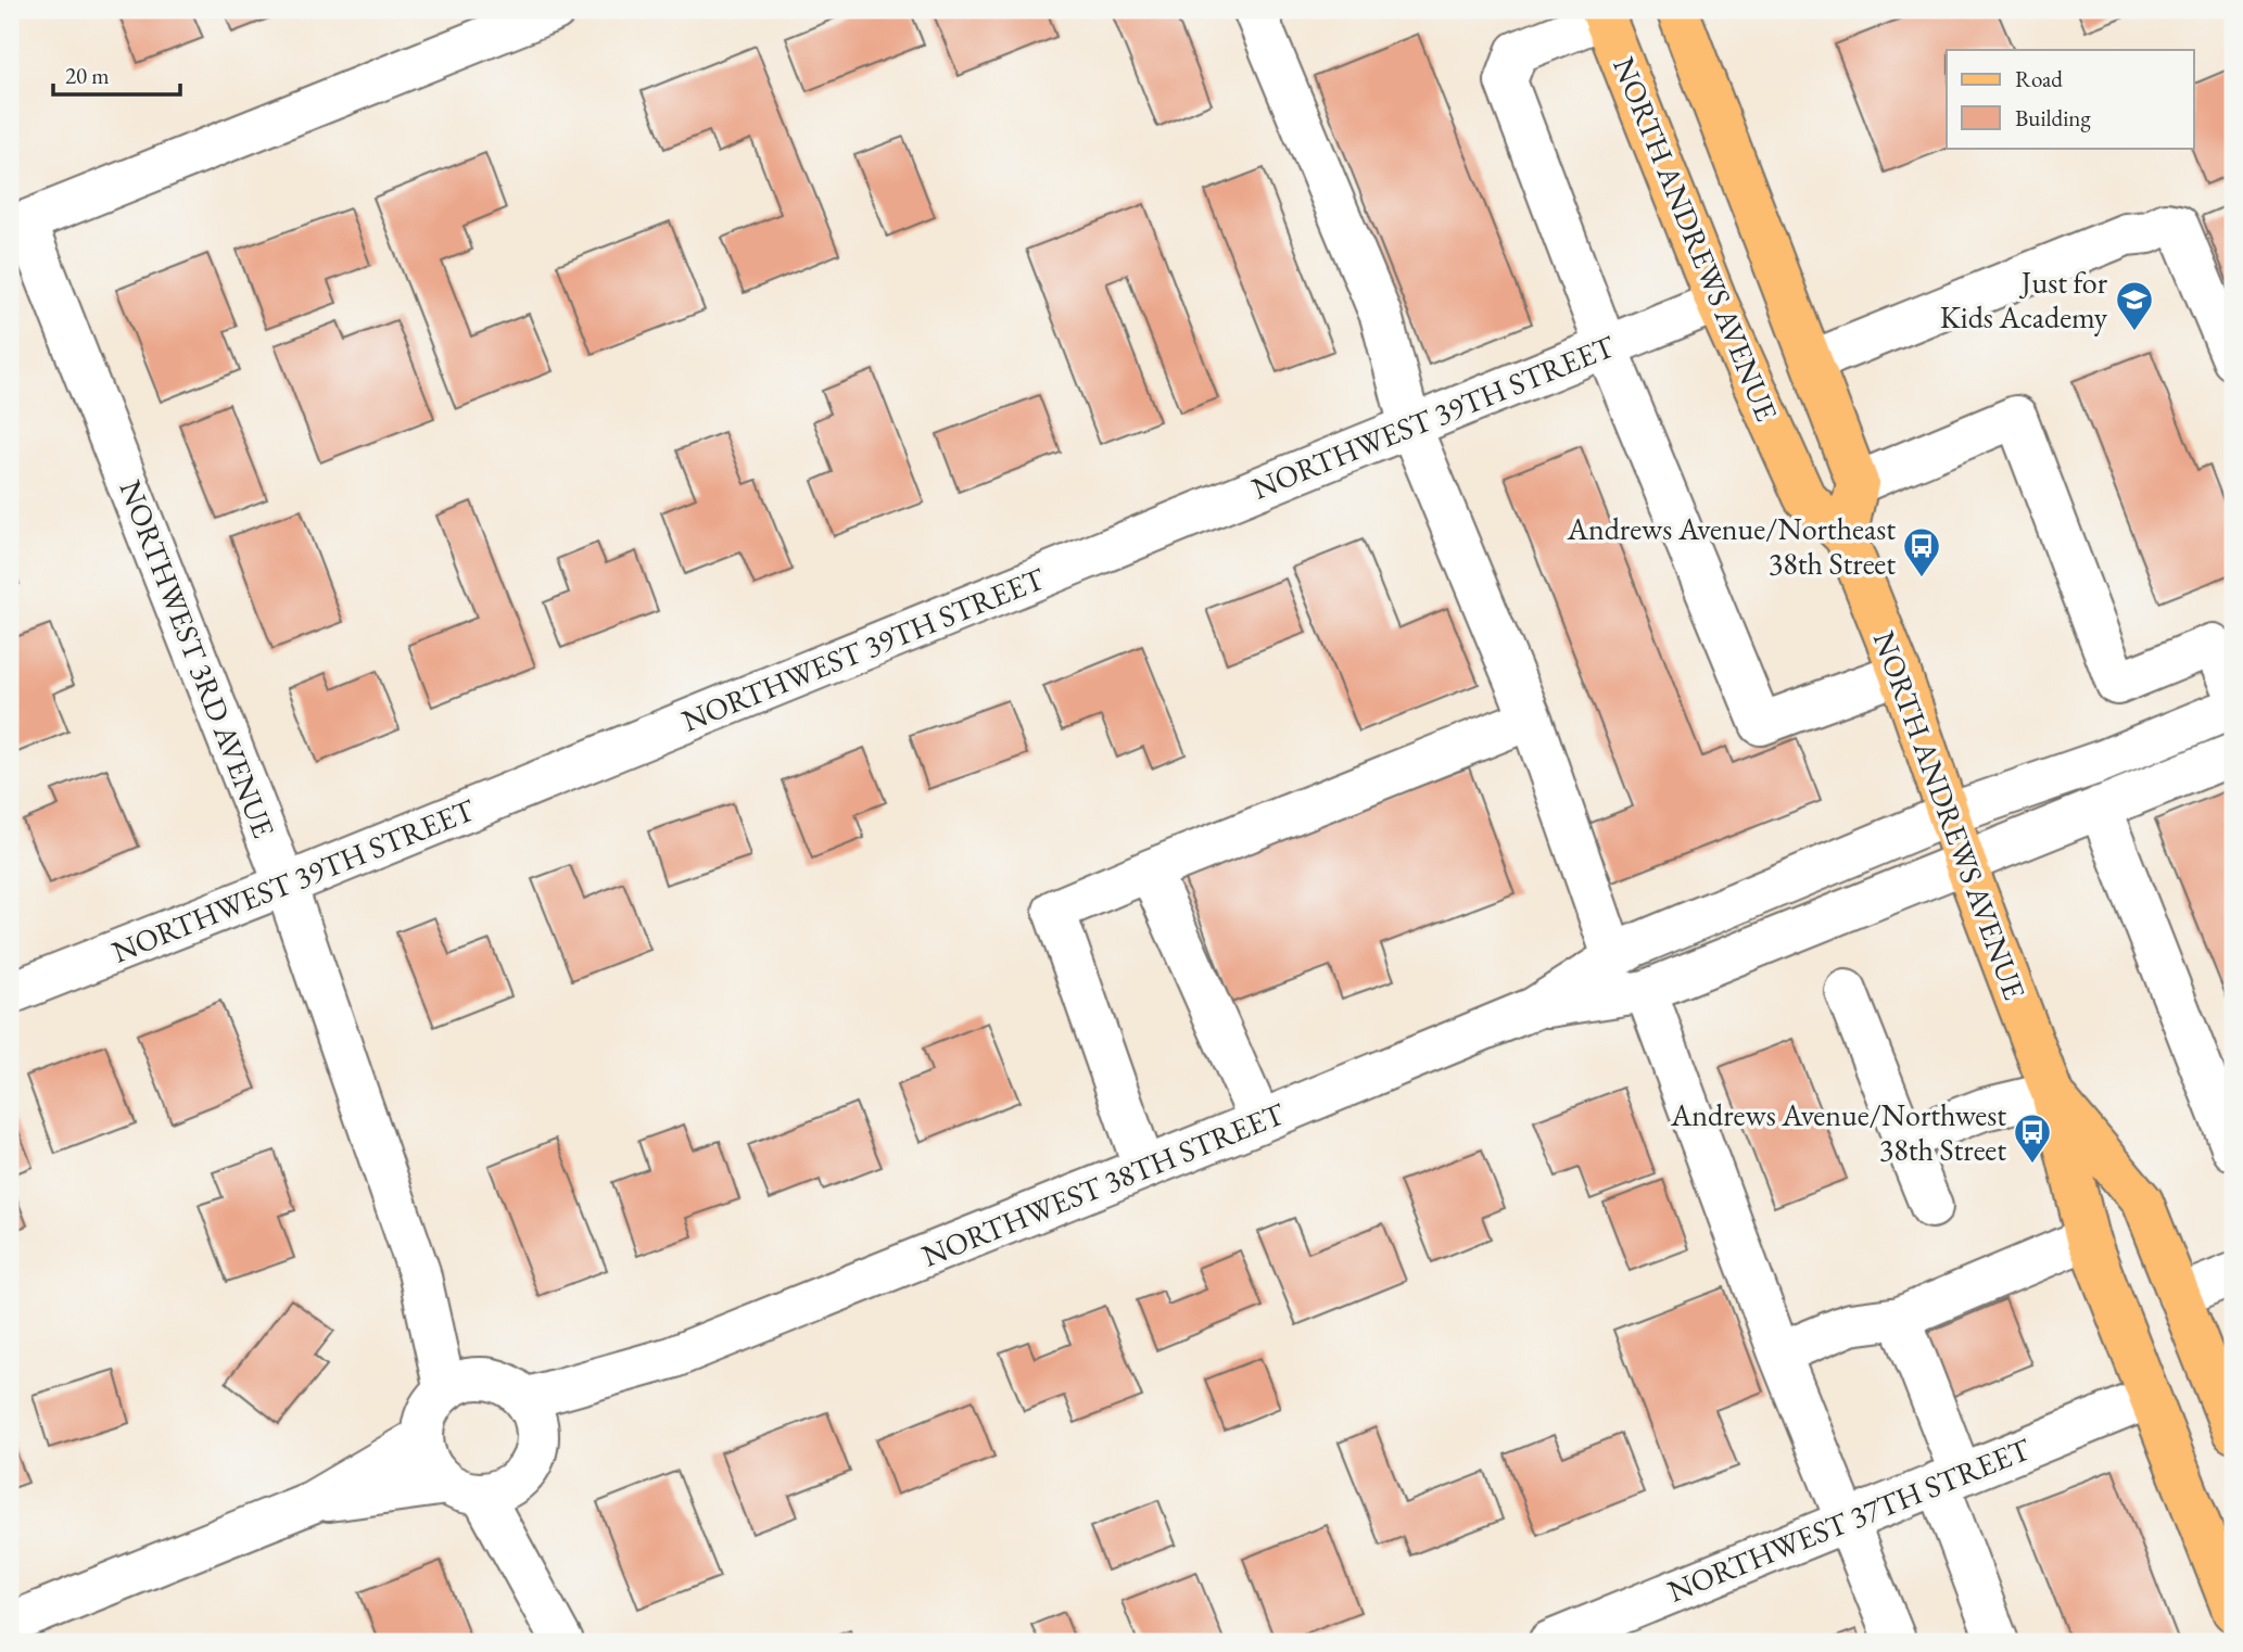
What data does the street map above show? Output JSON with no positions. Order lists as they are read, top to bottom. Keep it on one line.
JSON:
{"streets":{"main road":["NORTH ANDREWS AVENUE"],"street":["NORTHWEST 39TH STREET","NORTHWEST 3RD AVENUE","NORTHWEST 38TH STREET","NORTHWEST 37TH STREET"]},"crossings":[["NORTH ANDREWS AVENUE","NORTHWEST 39TH STREET"],["NORTH ANDREWS AVENUE","NORTHWEST 38TH STREET"],["NORTH ANDREWS AVENUE","NORTHWEST 37TH STREET"],["NORTHWEST 39TH STREET","NORTHWEST 3RD AVENUE"],["NORTHWEST 3RD AVENUE","NORTHWEST 38TH STREET"]],"places":{"school or university":["Just for Kids Academy"],"bus stop":["Andrews Avenue/Northeast 38th Street","Andrews Avenue/Northwest 38th Street"]},"legend":["Road","Building"],"scale_bar":"20 m"}
